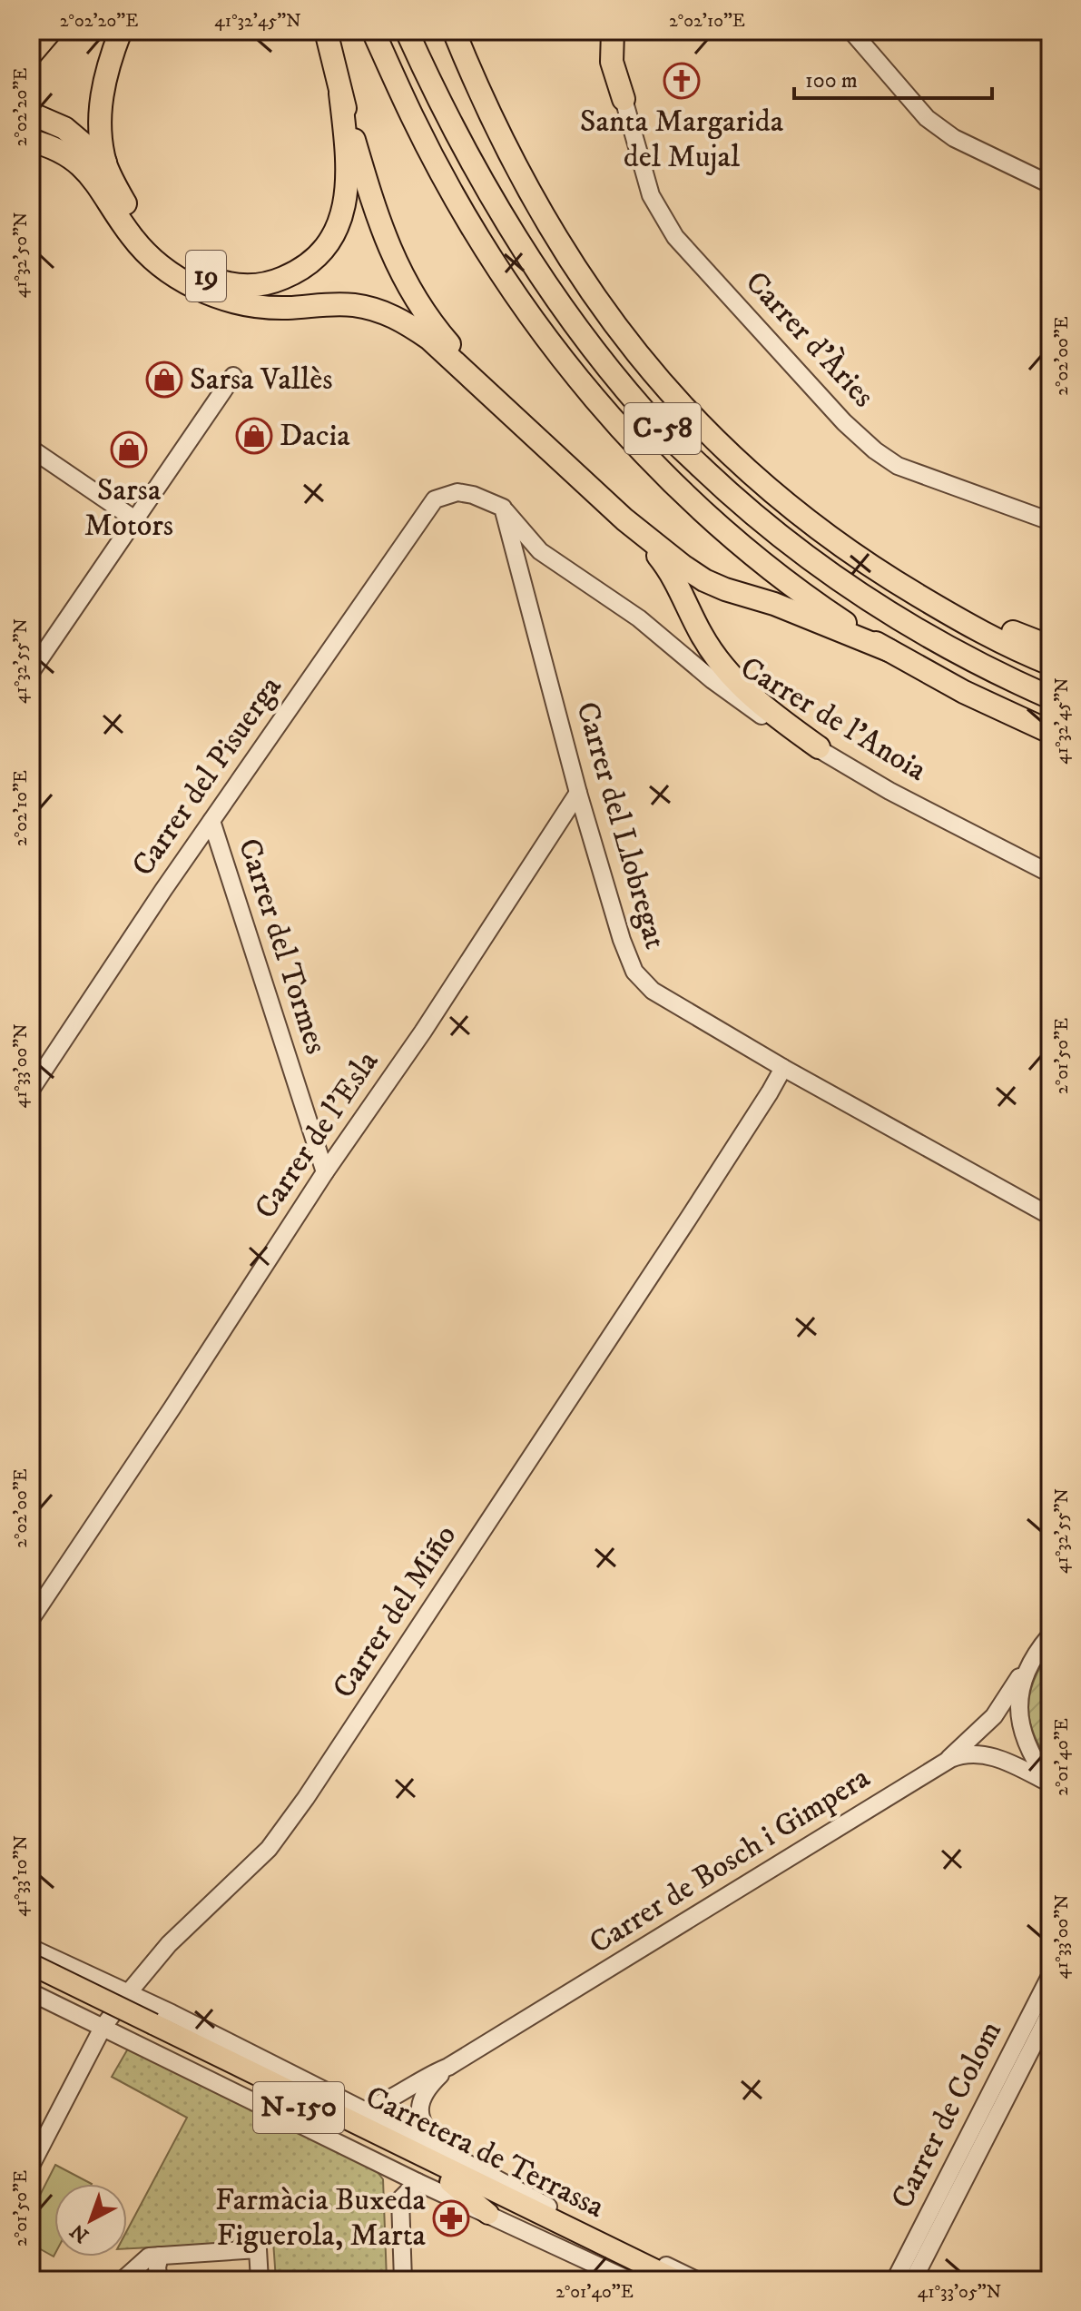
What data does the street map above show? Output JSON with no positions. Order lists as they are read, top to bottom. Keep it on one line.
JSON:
{"streets":{"highway":["19","C-58"],"main road":["N-150","Carretera de Terrassa"],"street":["Carrer d'Àries","Carrer de l'Anoia","Carrer del Pisuerga","Carrer del Llobregat","Carrer del Tormes","Carrer de l'Esla","Carrer del Miño","Carrer de Bosch i Gimpera","Carrer de Colom"]},"crossings":[["Carrer de l'Anoia","Carrer del Pisuerga"],["Carrer de l'Anoia","Carrer del Llobregat"],["Carrer del Pisuerga","Carrer del Llobregat"],["Carrer del Pisuerga","Carrer del Tormes"],["Carrer del Llobregat","Carrer de l'Esla"],["Carrer del Llobregat","Carrer del Miño"],["Carrer del Tormes","Carrer de l'Esla"],["Carrer de Bosch i Gimpera","Carretera de Terrassa"]],"places":{"church":["Santa Margarida del Mujal"],"shop":["Sarsa Vallès","Dacia","Sarsa Motors"],"pharmacy":["Farmàcia Buxeda Figuerola, Marta"]},"scale_bar":"100 m","north":"bottom left","coordinates":["2°02'20\"E","41°32'45\"N","2°02'10\"E","41°32'50\"N","2°02'00\"E","41°32'55\"N","2°01'50\"E","41°33'00\"N","2°01'40\"E","41°33'10\"N","41°33'05\"N"]}
